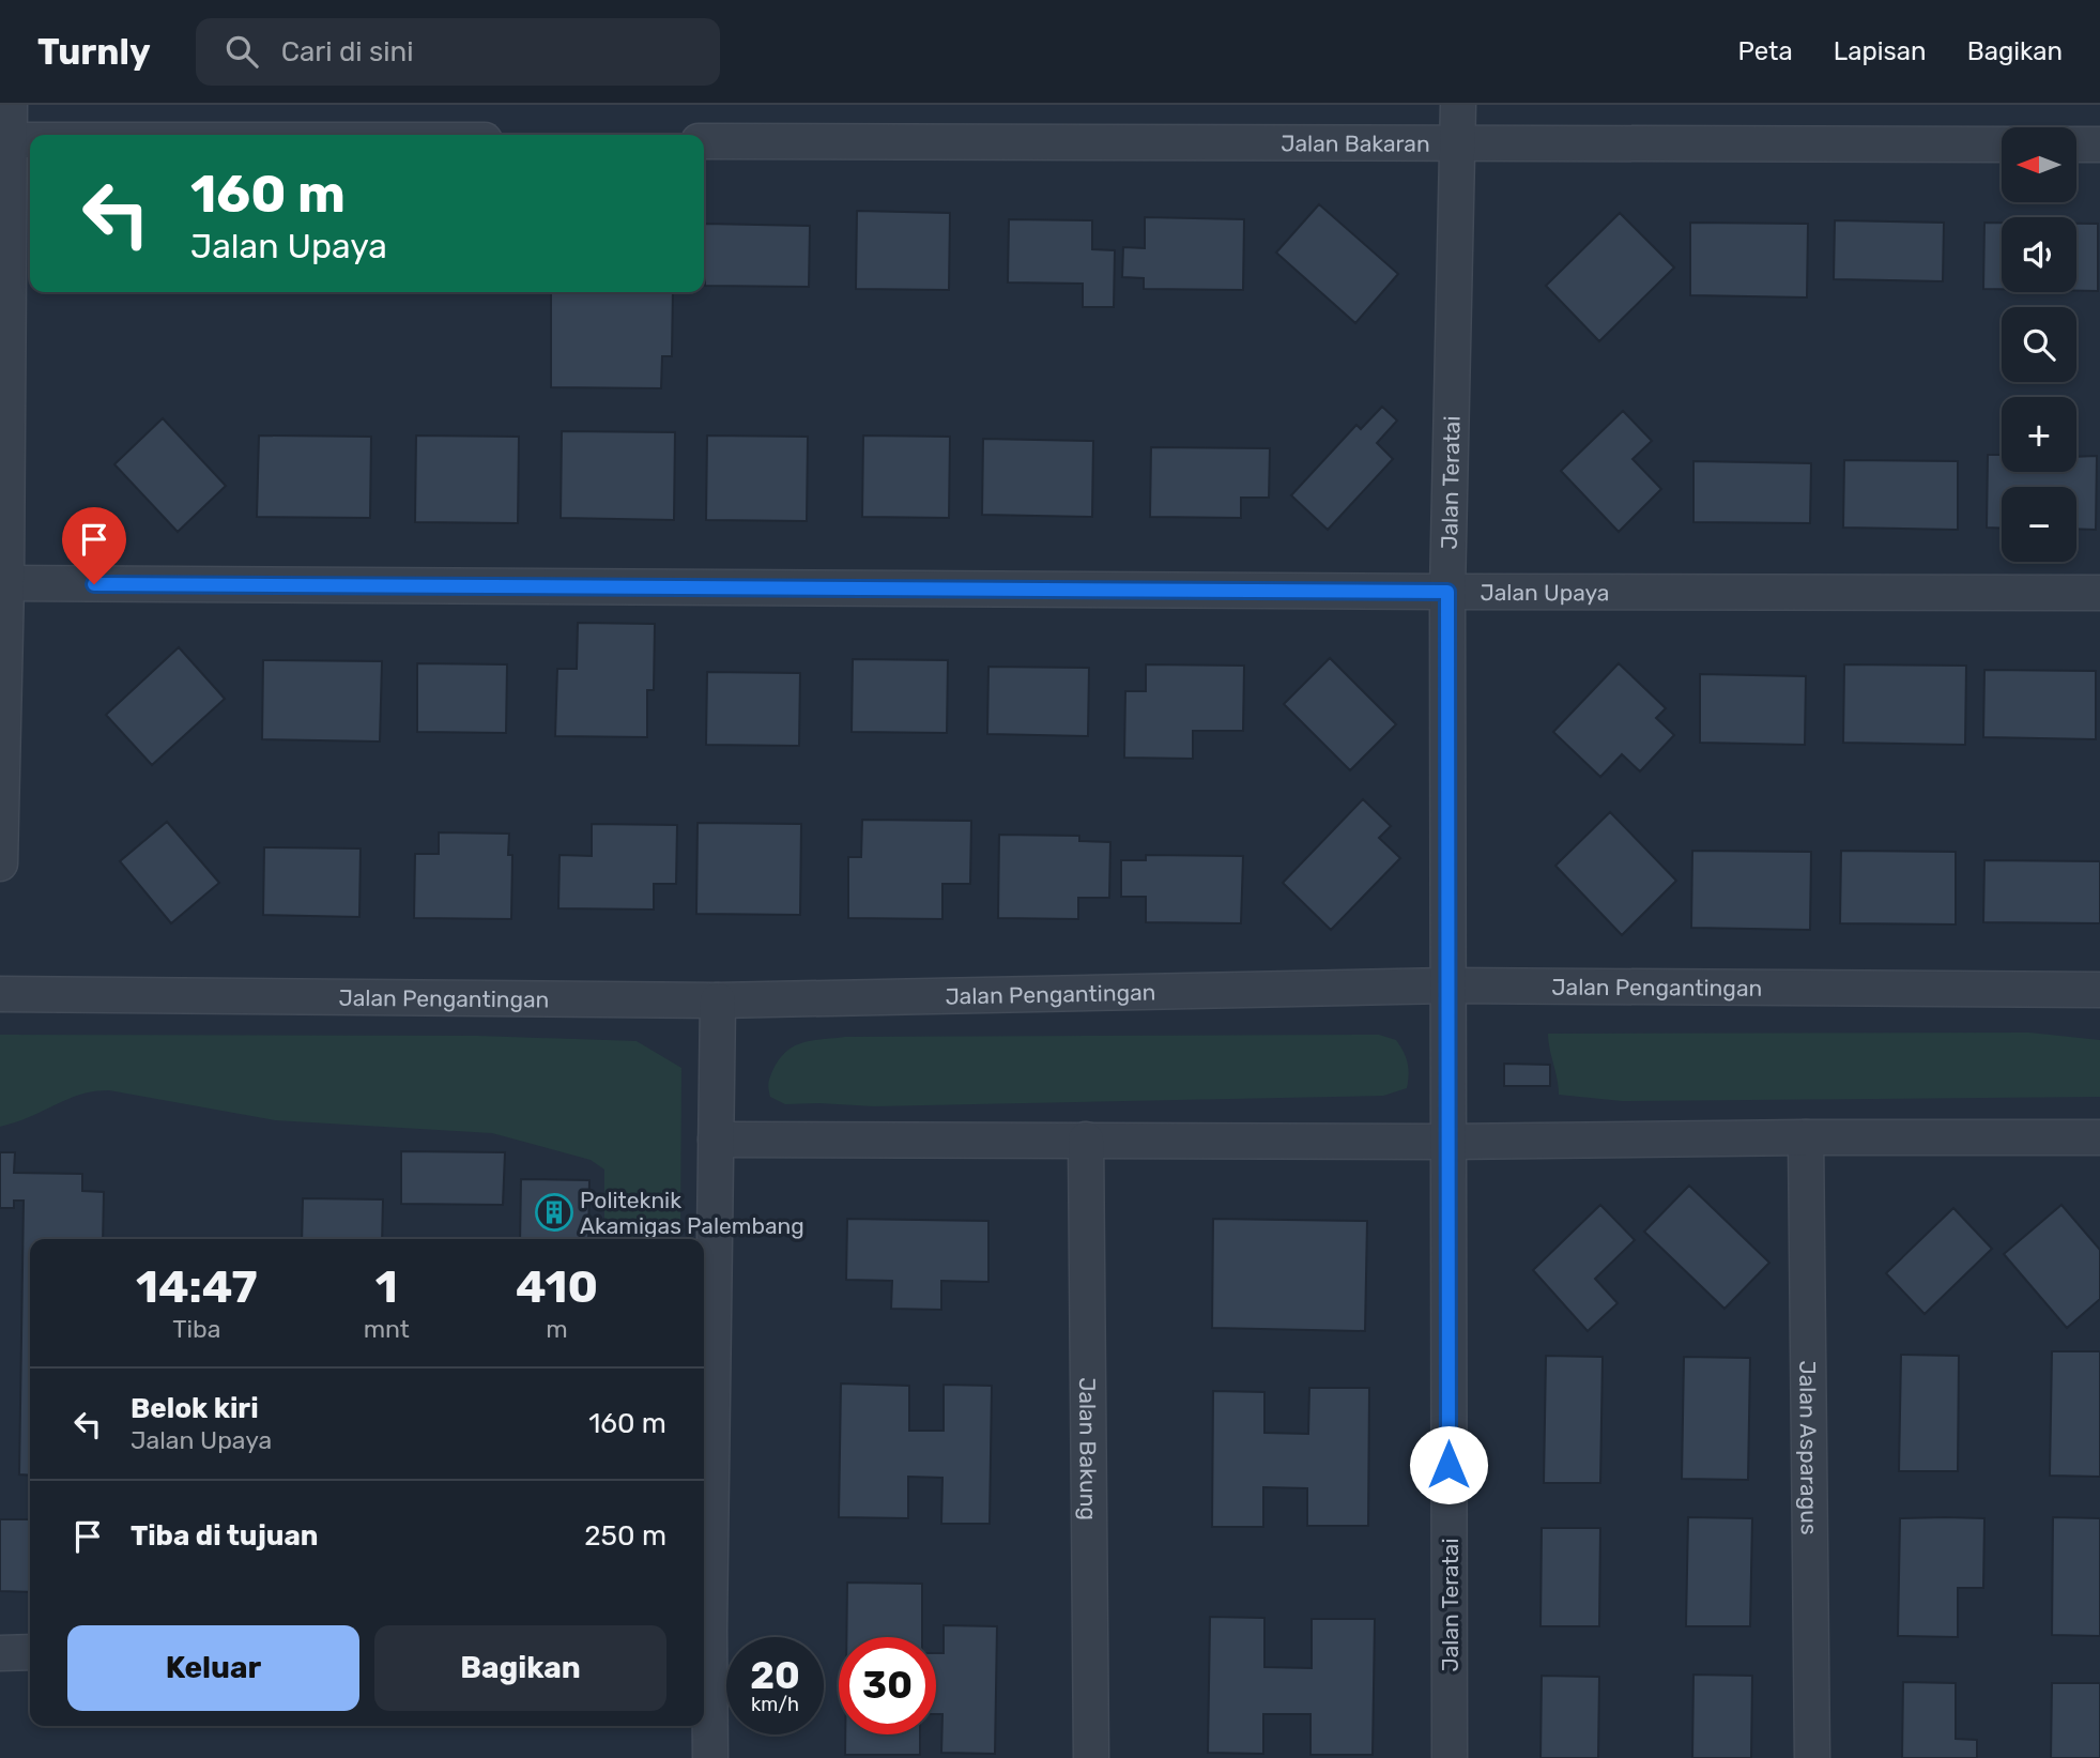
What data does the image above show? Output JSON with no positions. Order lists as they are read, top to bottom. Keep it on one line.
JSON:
{"streets":{"street":["Jalan Bakaran","Jalan Teratai","Jalan Upaya","Jalan Pengantingan","Jalan Asparagus","Jalan Bakung"]},"crossings":[["Jalan Bakaran","Jalan Teratai"],["Jalan Teratai","Jalan Upaya"],["Jalan Teratai","Jalan Pengantingan"]],"places":{"building":["Politeknik Akamigas Palembang"]},"north":"left","page":{"header":"Turnly","search":"Cari di sini","nav":["Peta","Lapisan","Bagikan"],"map_buttons":["+","−"],"turn":["160 m","Jalan Upaya"],"eta":["14:47","Tiba","1","mnt","410","m"],"list":[{"name":"Belok kiri","note":"Jalan Upaya","value":"160 m"},{"name":"Tiba di tujuan","value":"250 m"}],"buttons":["Keluar","Bagikan"],"speed":"20 km/h","limit":"30"}}
